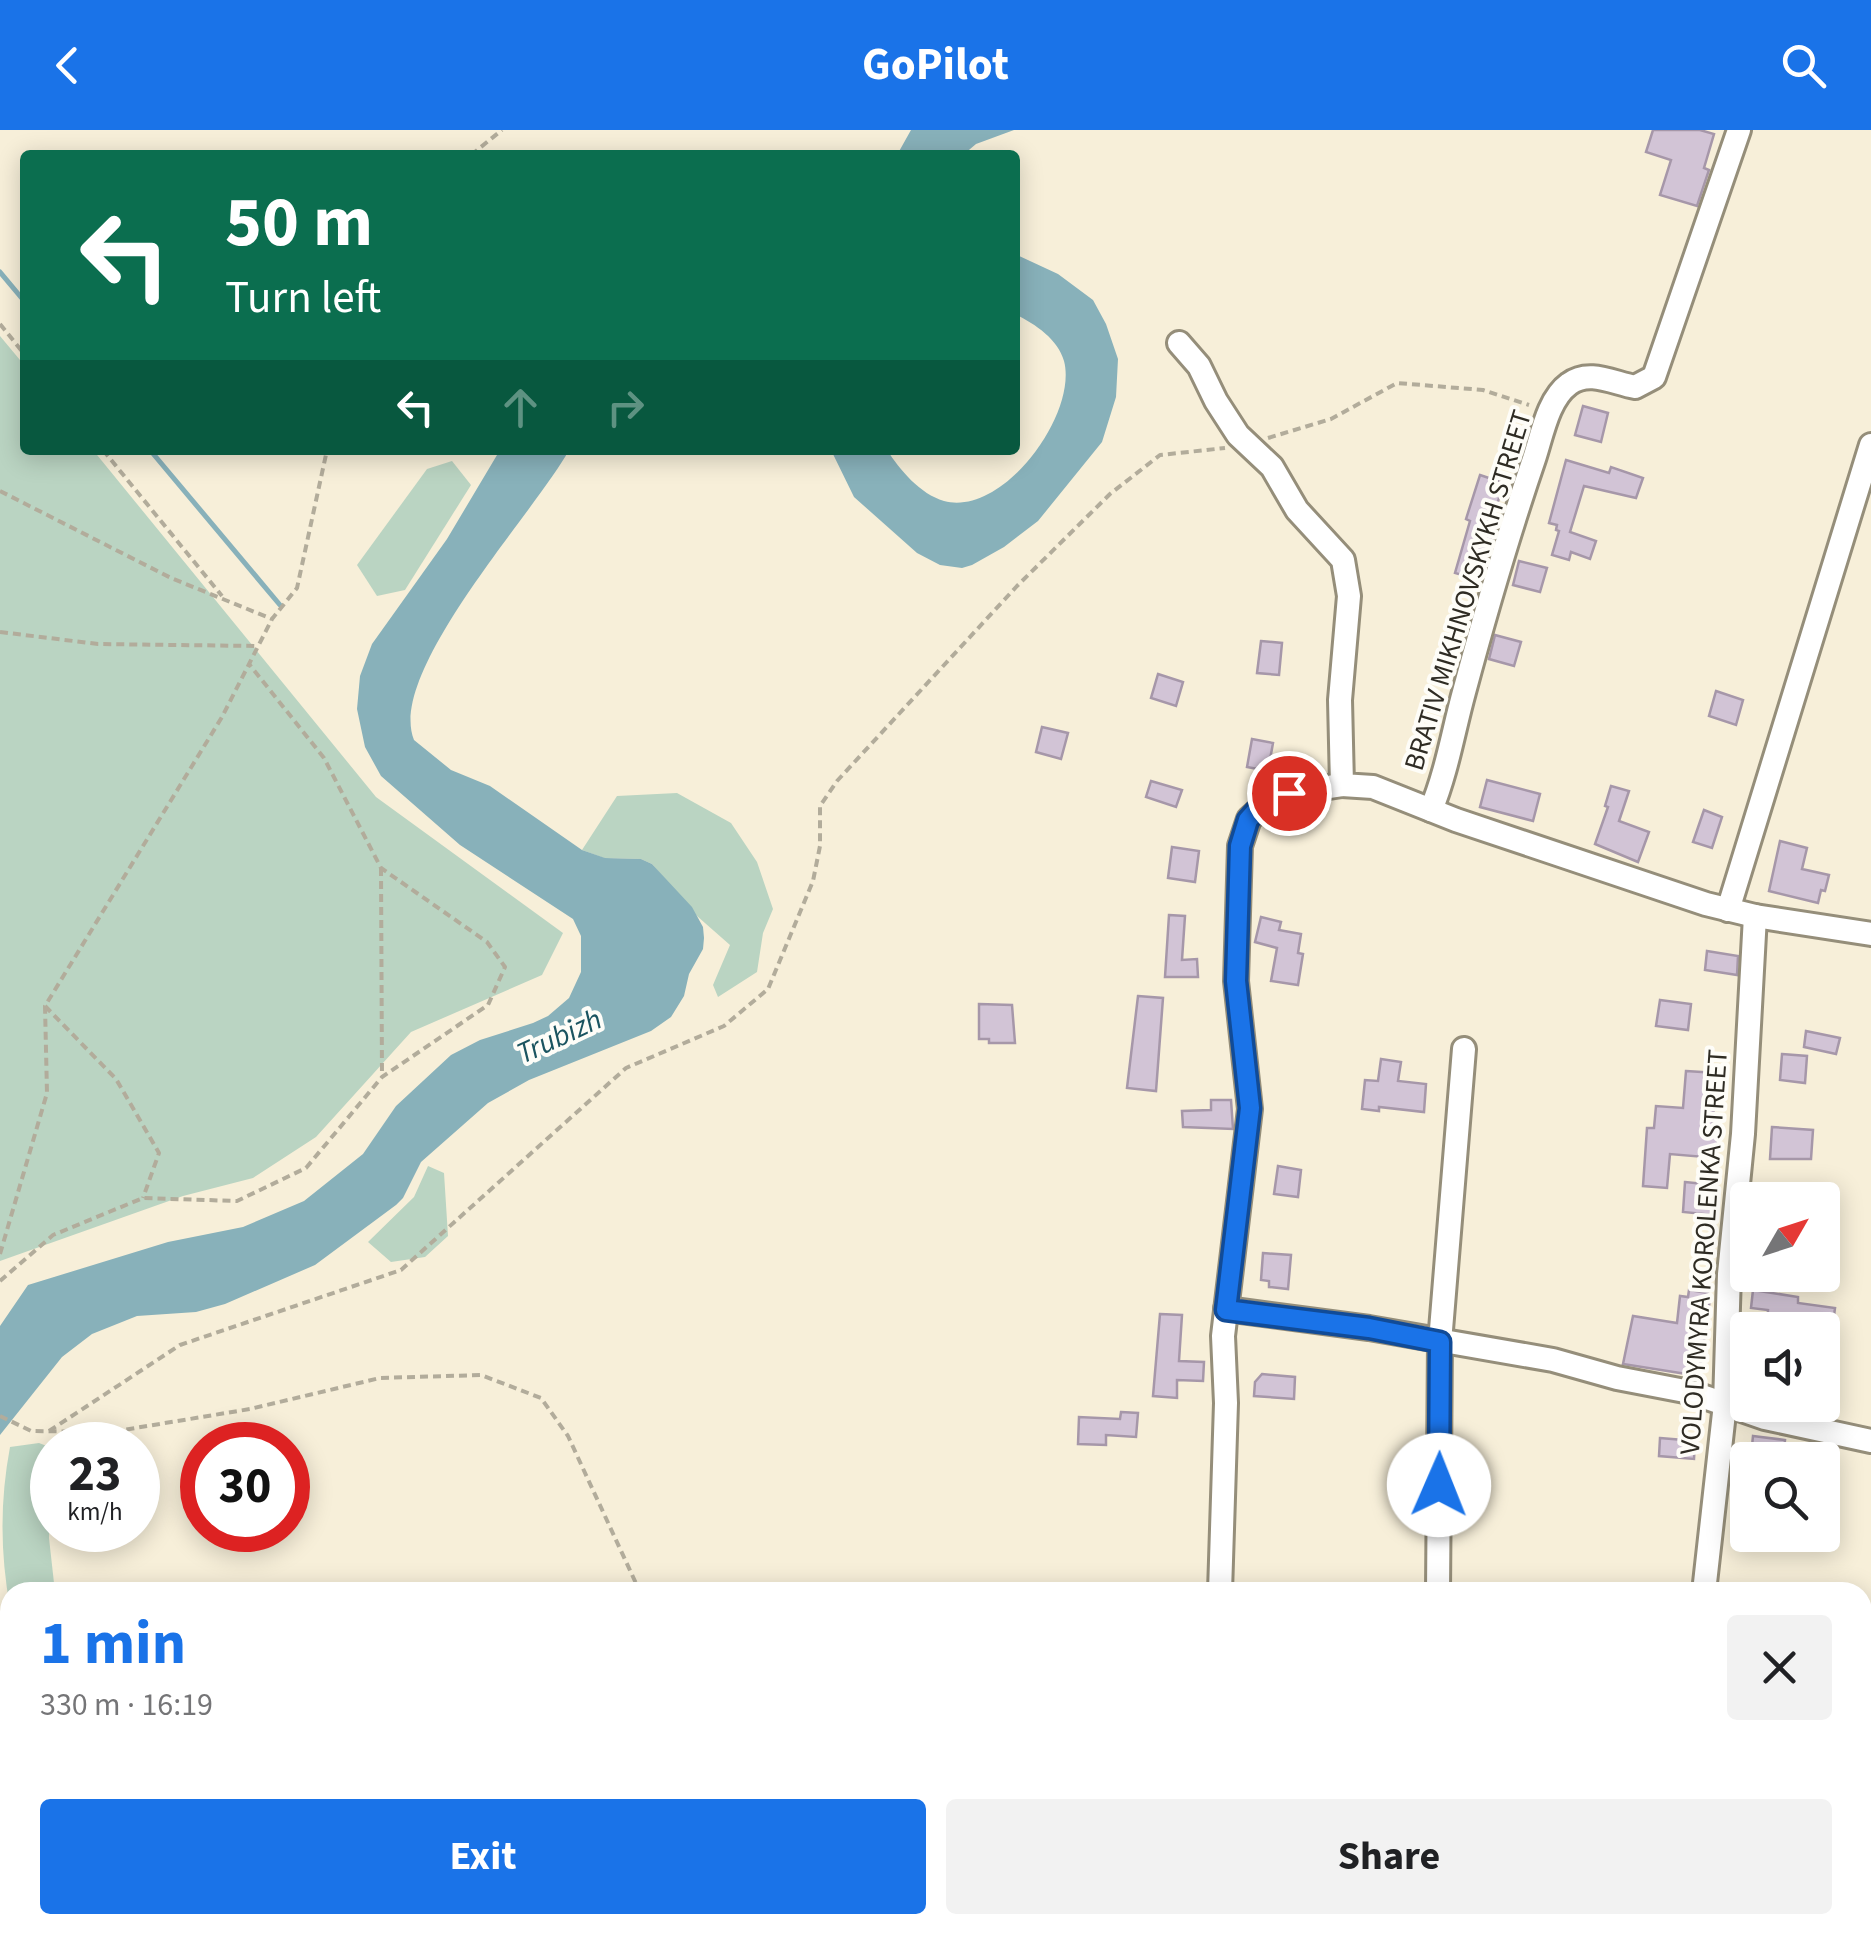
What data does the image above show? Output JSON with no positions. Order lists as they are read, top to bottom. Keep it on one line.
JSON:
{"streets":{"street":["BRATIV MIKHNOVSKYKH STREET","VOLODYMYRA KOROLENKA STREET"]},"water":["Trubizh"],"north":"top right","page":{"header":"GoPilot","turn":["50 m","Turn left"],"speed":"23 km/h","limit":"30","heading":["1 min","330 m · 16:19"],"buttons":["Exit","Share"]}}
